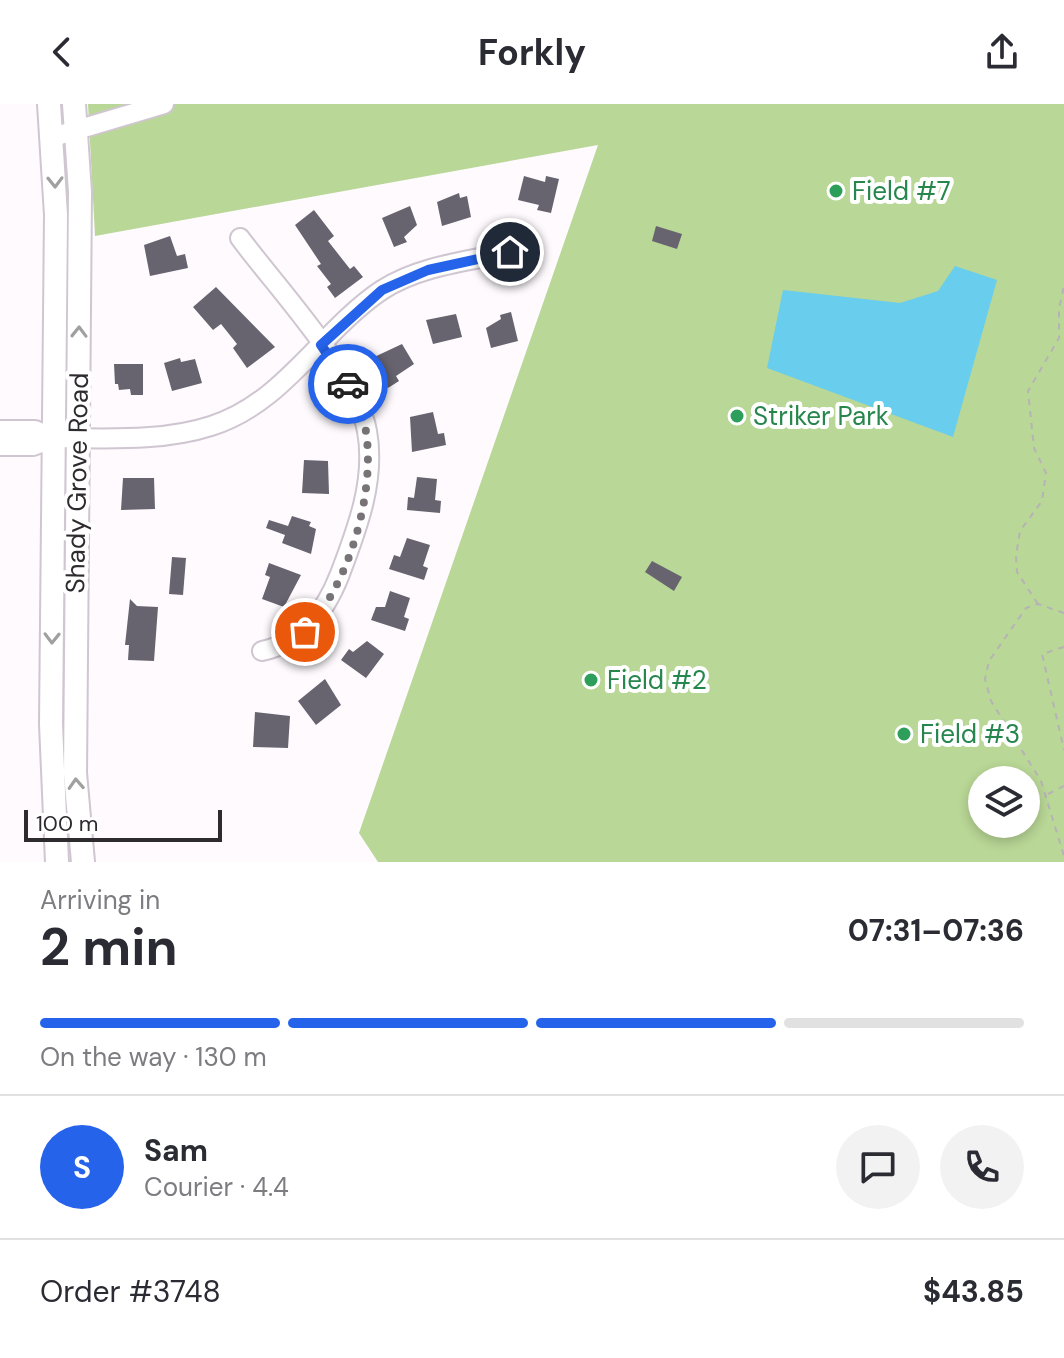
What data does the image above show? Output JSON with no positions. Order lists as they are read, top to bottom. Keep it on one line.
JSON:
{"streets":{"main road":["Shady Grove Road"]},"places":["Field #7","Striker Park","Field #2","Field #3"],"scale_bar":"100 m","page":{"header":"Forkly","scale":"100 m","heading":["2 min","Arriving in","07:31–07:36"],"panel":["Sam","Courier · 4.4","Order #3748","$43.85"],"bar":"On the way · 130 m","round":"S"}}
